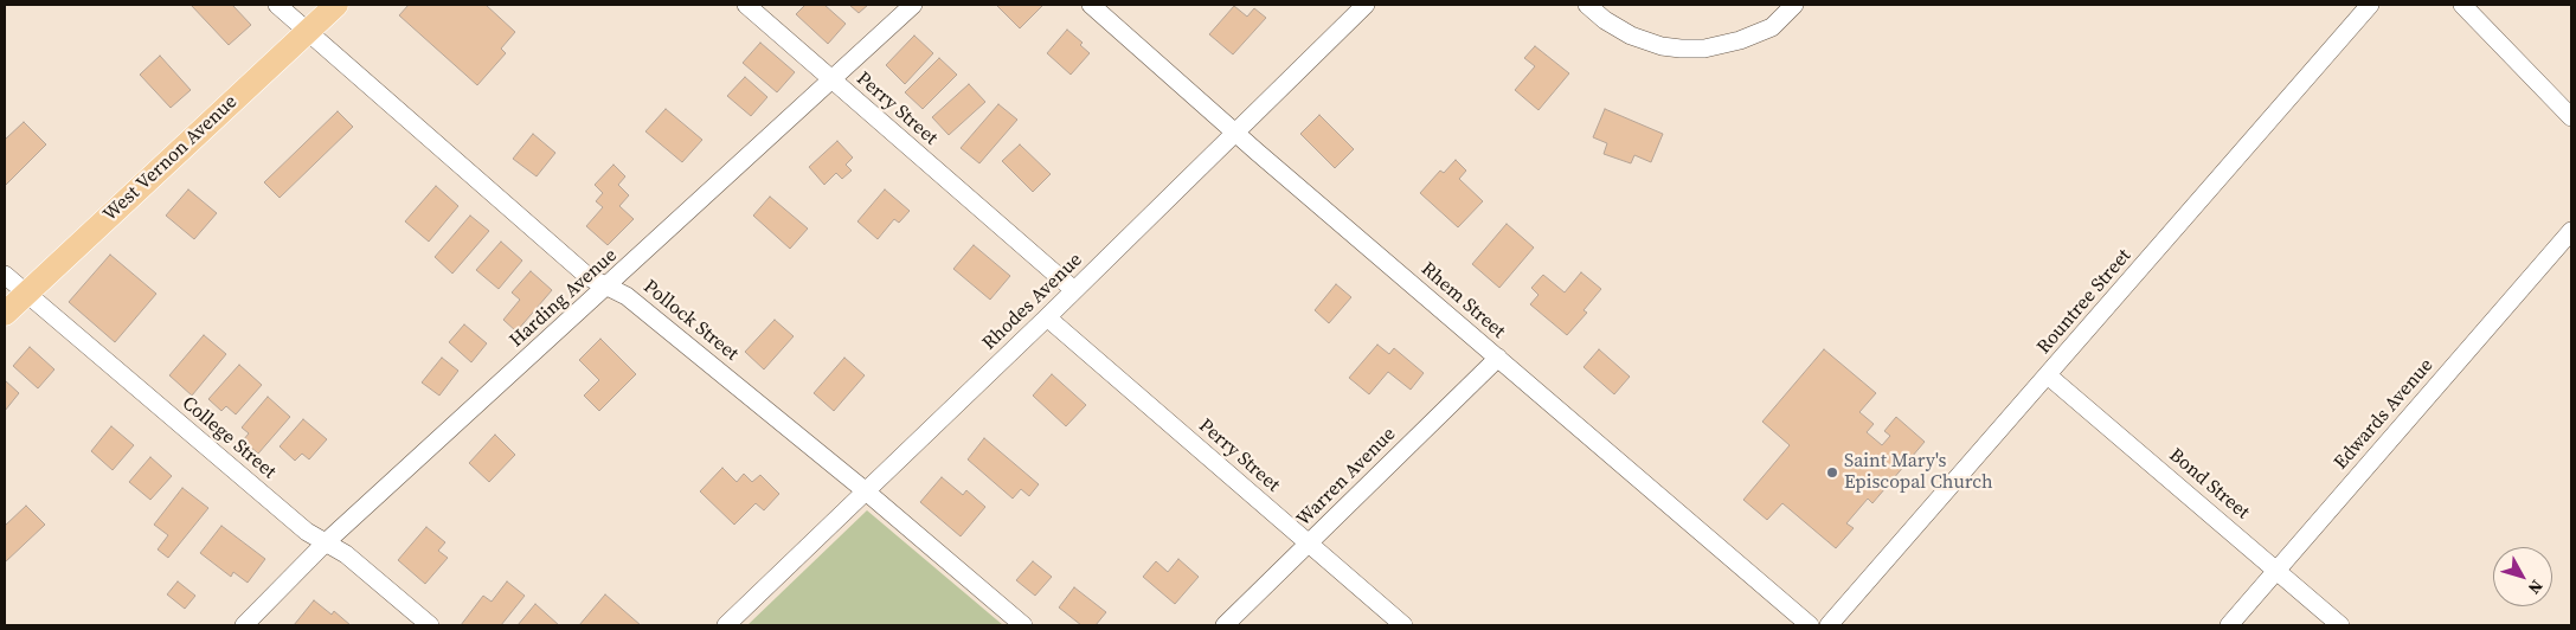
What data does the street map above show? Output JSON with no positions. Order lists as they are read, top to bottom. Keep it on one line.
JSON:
{"streets":{"main road":["West Vernon Avenue"],"street":["Perry Street","Harding Avenue","Rhem Street","Rhodes Avenue","Rountree Street","Pollock Street","Edwards Avenue","College Street","Warren Avenue","Bond Street"]},"crossings":[["Perry Street","Harding Avenue"],["Perry Street","Rhodes Avenue"],["Perry Street","Warren Avenue"],["West Vernon Avenue","Pollock Street"],["West Vernon Avenue","College Street"],["Harding Avenue","Pollock Street"],["Harding Avenue","College Street"],["Rhem Street","Rhodes Avenue"],["Rhem Street","Warren Avenue"],["Rhodes Avenue","Pollock Street"],["Rountree Street","Bond Street"],["Edwards Avenue","Bond Street"]],"places":["Saint Mary's Episcopal Church"],"north":"bottom right"}
